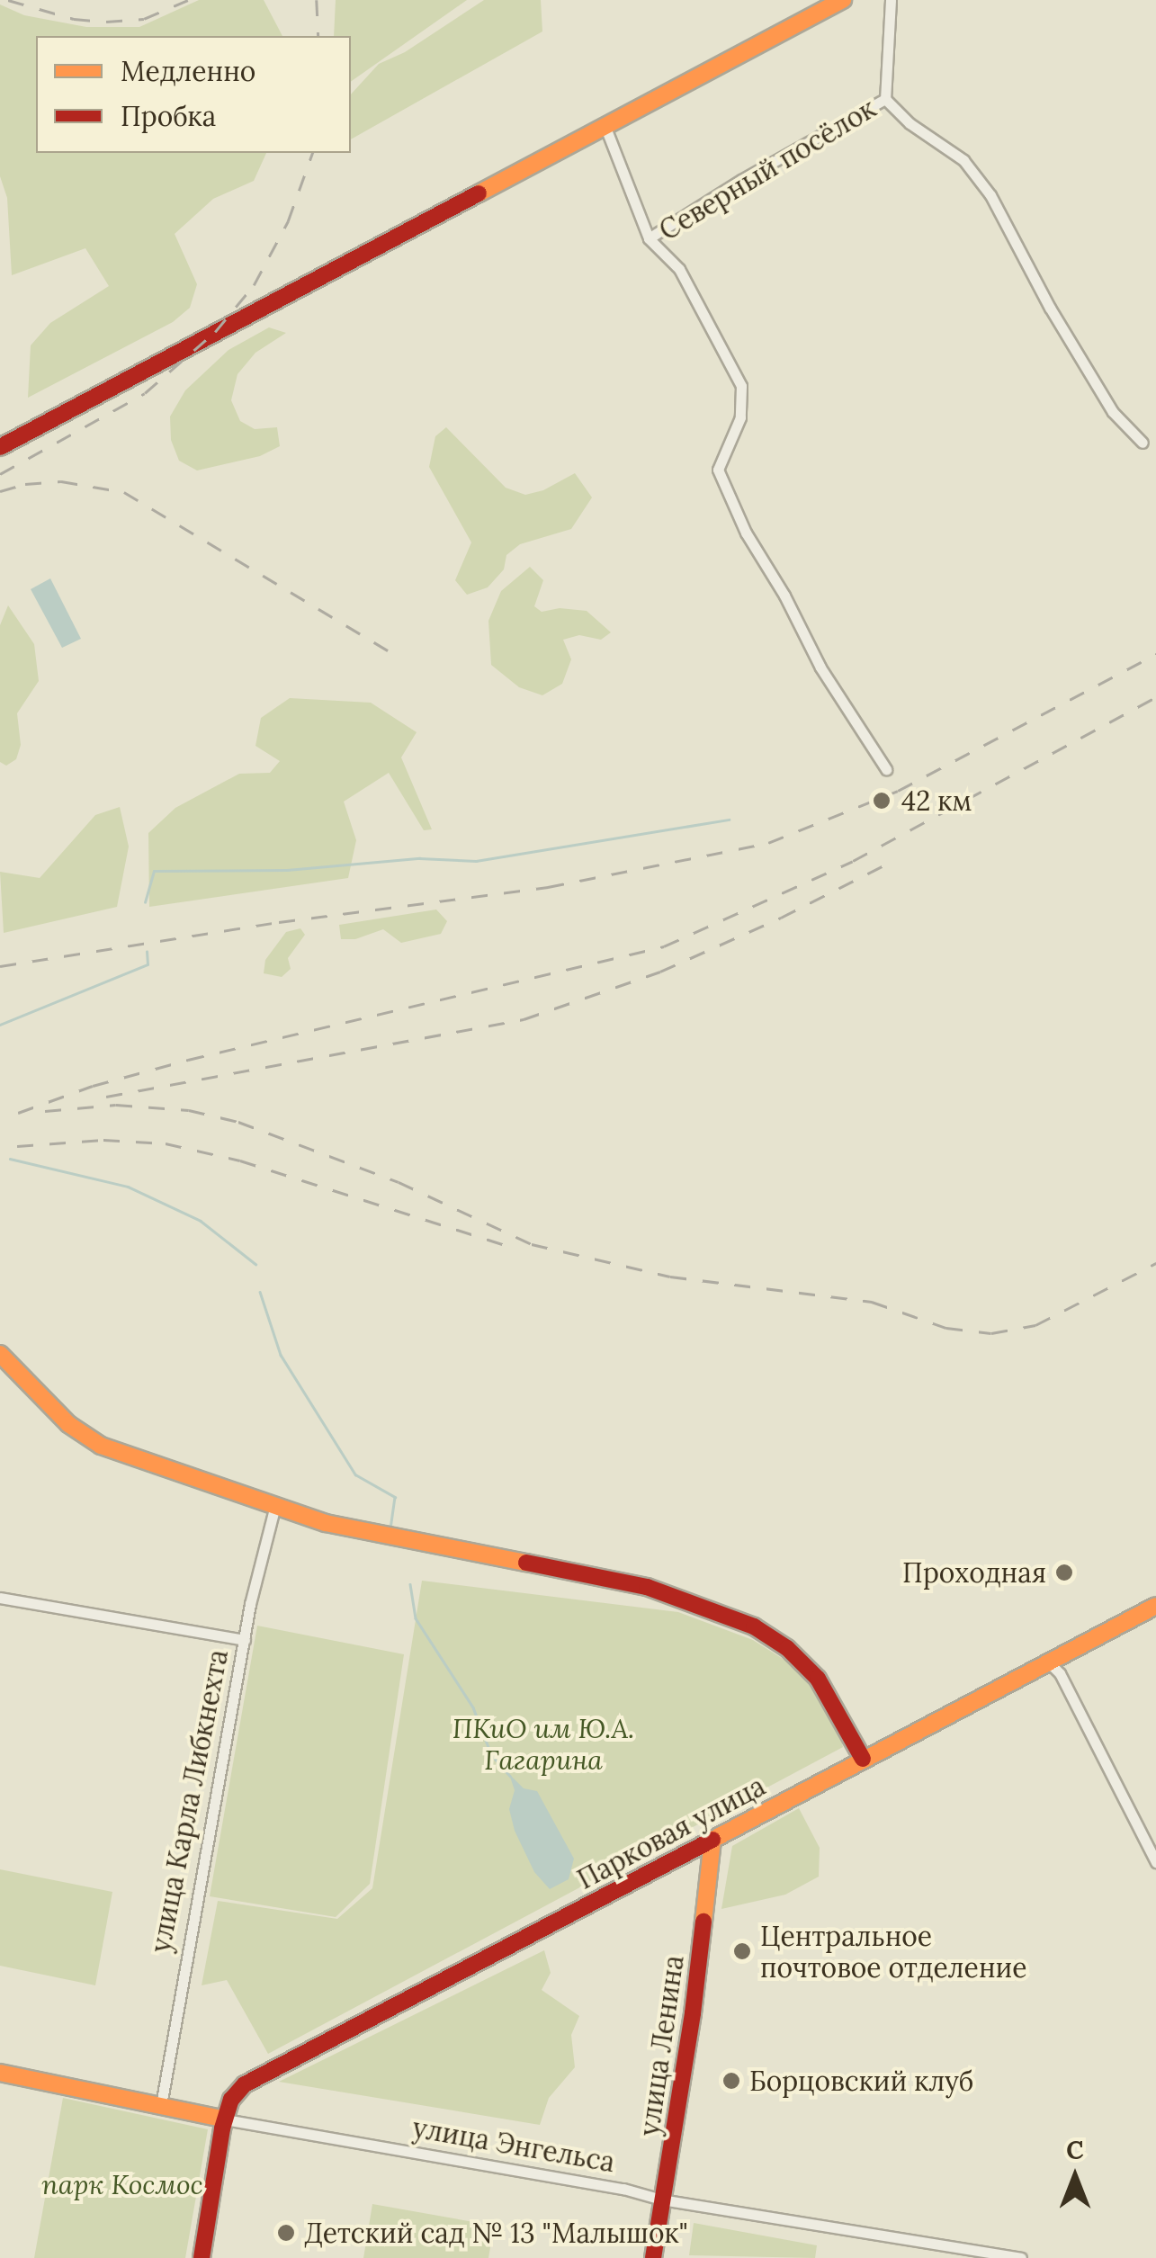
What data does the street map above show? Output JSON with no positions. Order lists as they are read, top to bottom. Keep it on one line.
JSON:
{"streets":{"street":["Северный посёлок","улица Карла Либкнехта","Парковая улица","улица Ленина","улица Энгельса"]},"crossings":[["улица Карла Либкнехта","улица Энгельса"],["Парковая улица","улица Ленина"],["Парковая улица","улица Энгельса"],["улица Ленина","улица Энгельса"]],"parks":["ПКиО им Ю.А. Гагарина","парк Космос"],"places":["42 км","Проходная","Центральное почтовое отделение","Борцовский клуб","Детский сад № 13 \"Малышок\""],"legend":["Медленно","Пробка"],"north":"top"}
